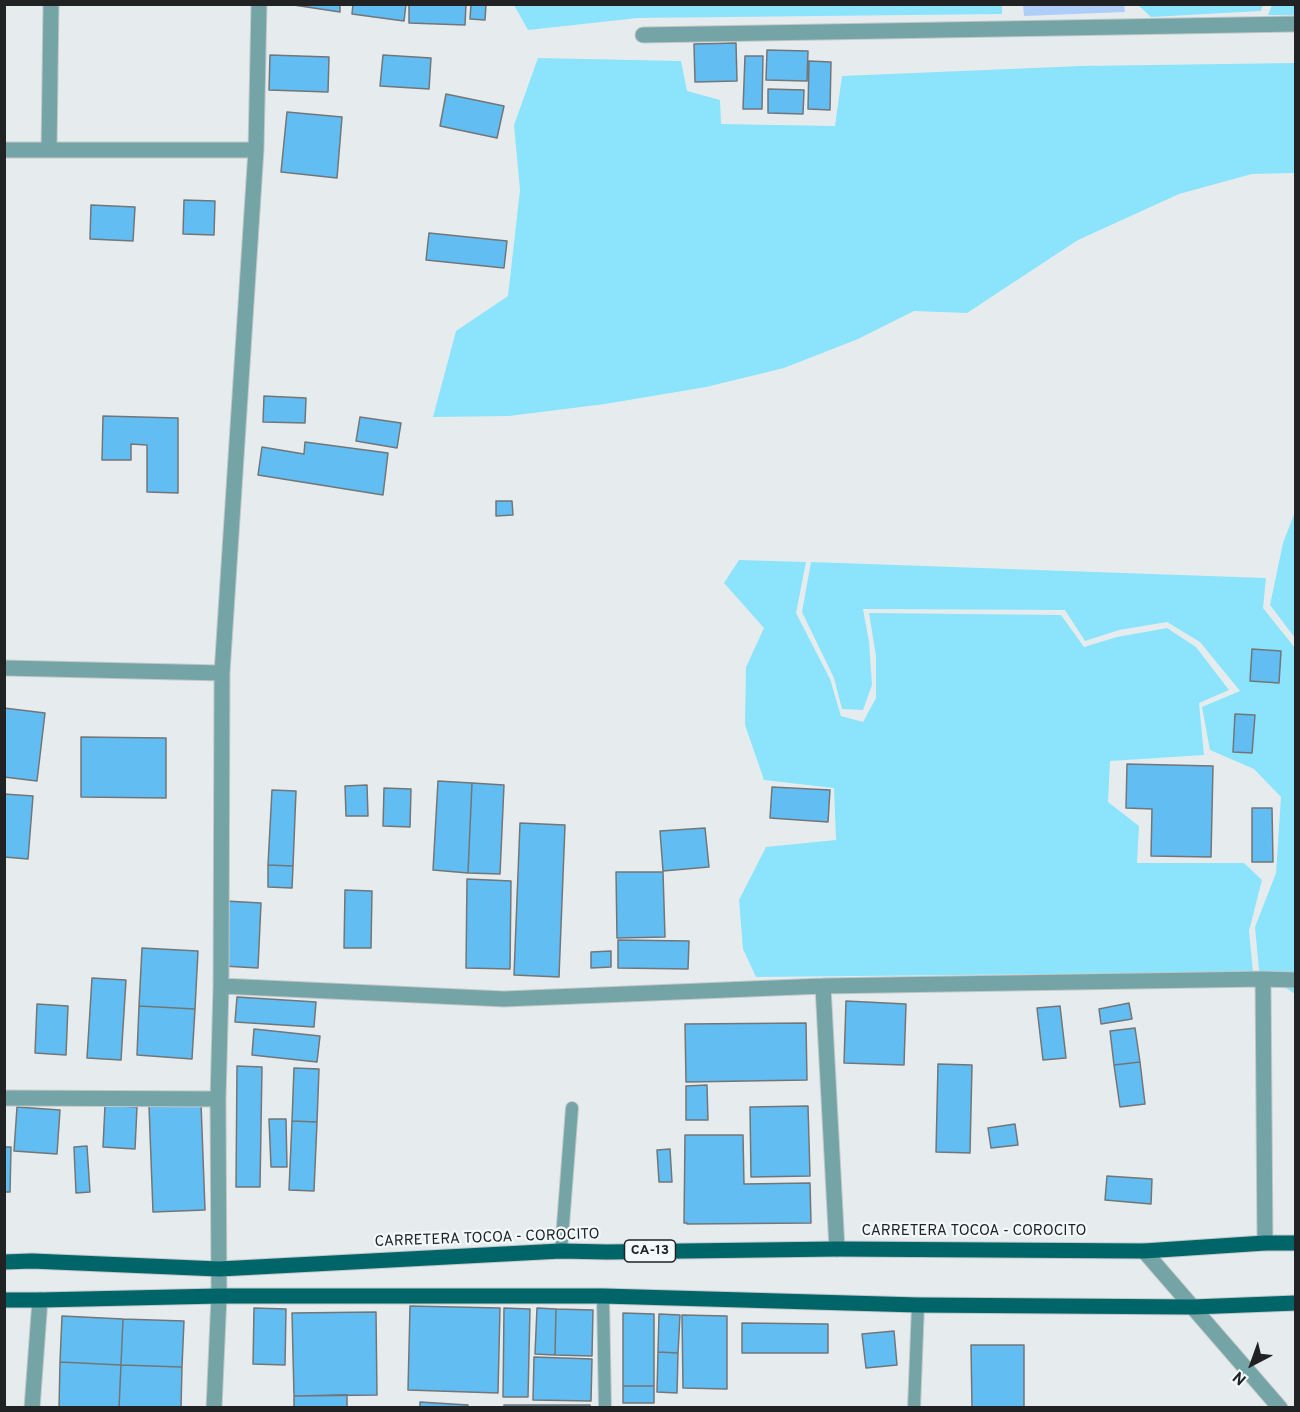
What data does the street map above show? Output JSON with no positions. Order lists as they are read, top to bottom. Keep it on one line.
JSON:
{"streets":{"main road":["CARRETERA TOCOA - COROCITO","CA-13"]},"north":"bottom left"}
